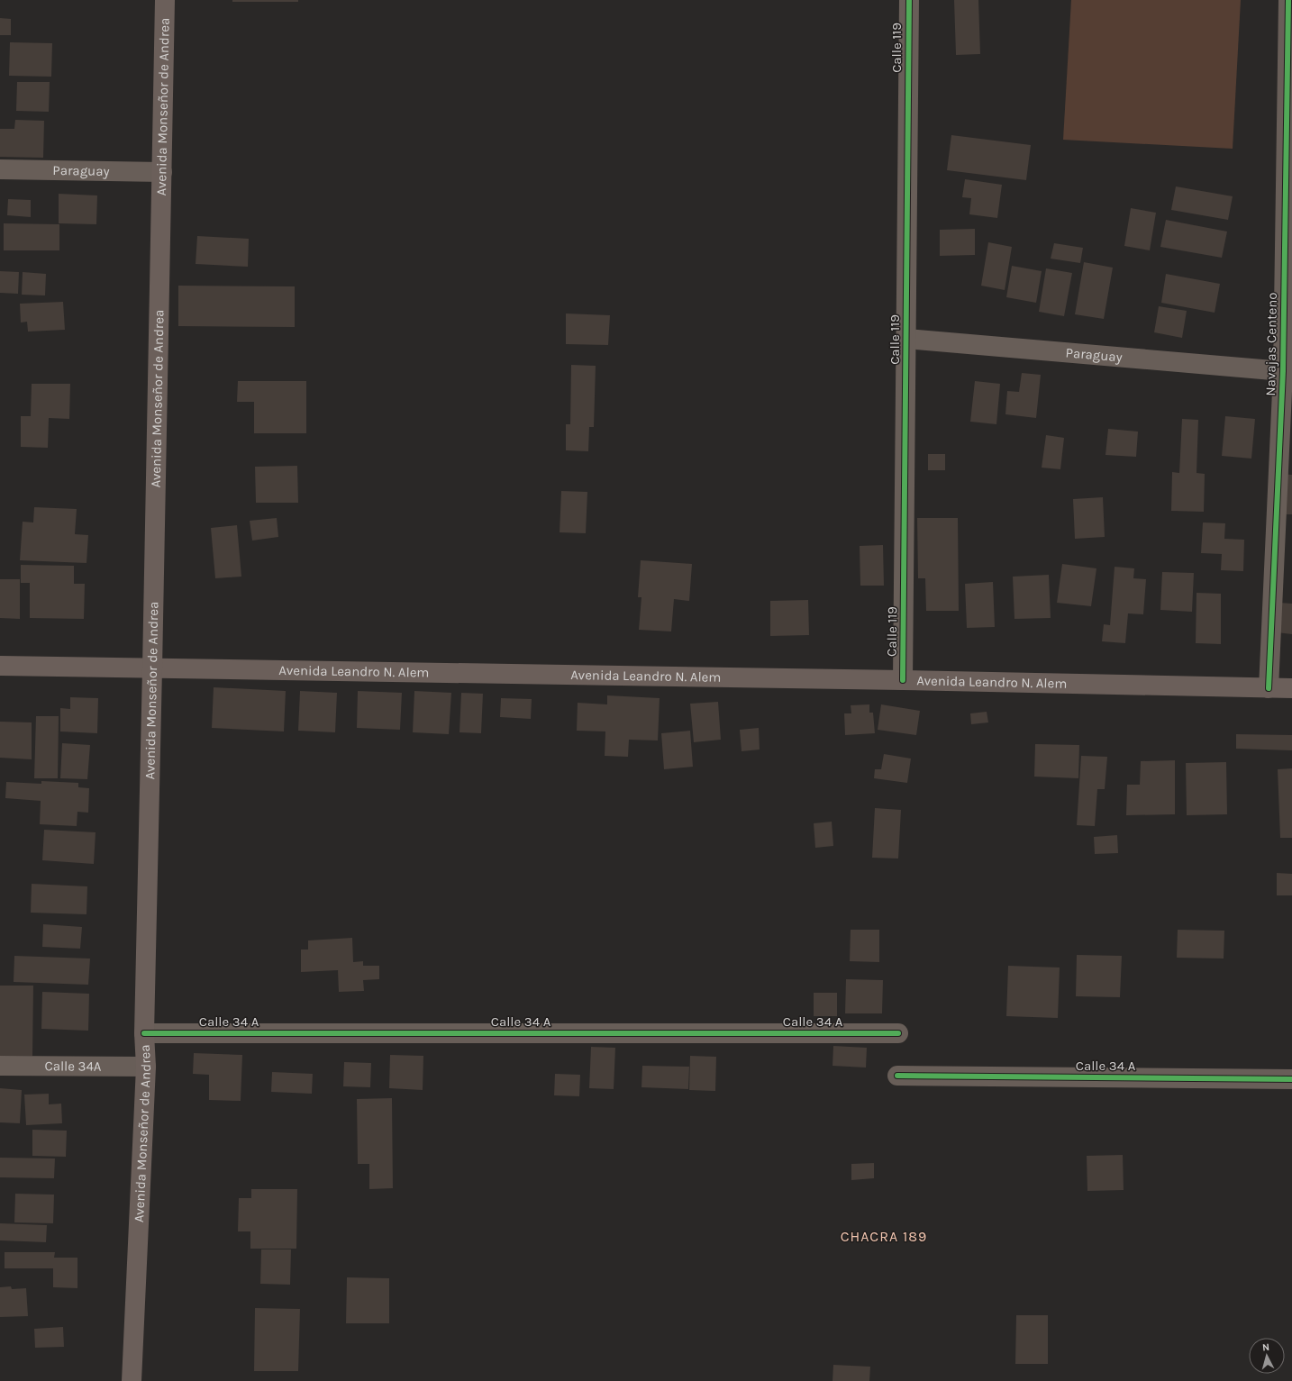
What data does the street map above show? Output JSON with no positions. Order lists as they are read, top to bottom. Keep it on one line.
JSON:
{"streets":{"main road":["Avenida Monseñor de Andrea","Avenida Leandro N. Alem"],"street":["Calle 119","Paraguay","Navajas Centeno","Calle 34 A","Calle 34A"]},"crossings":[["Calle 119","Paraguay"],["Calle 119","Avenida Leandro N. Alem"],["Avenida Monseñor de Andrea","Paraguay"],["Avenida Monseñor de Andrea","Avenida Leandro N. Alem"],["Avenida Monseñor de Andrea","Calle 34 A"],["Avenida Monseñor de Andrea","Calle 34A"],["Paraguay","Navajas Centeno"],["Navajas Centeno","Avenida Leandro N. Alem"]],"districts":["CHACRA 189"],"north":"top"}
